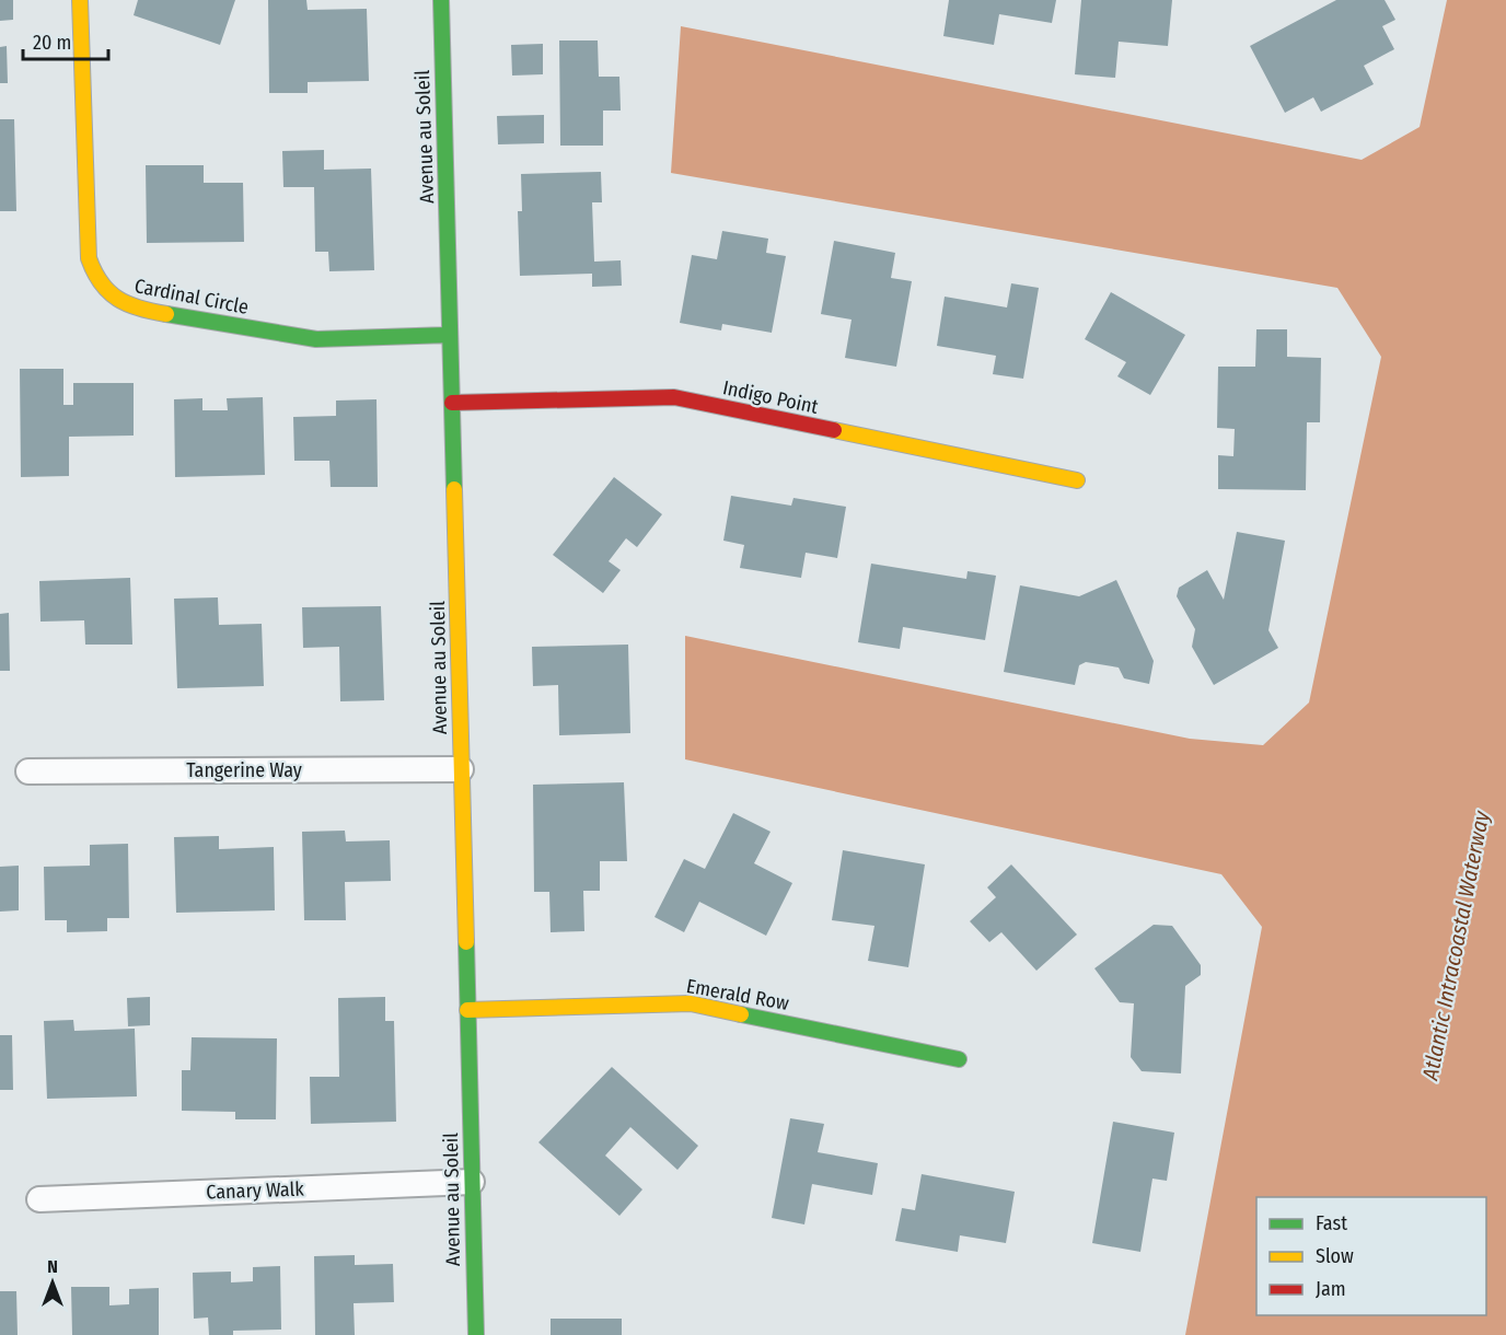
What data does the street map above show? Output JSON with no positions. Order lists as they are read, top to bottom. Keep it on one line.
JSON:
{"streets":{"street":["Avenue au Soleil","Cardinal Circle","Indigo Point","Tangerine Way","Emerald Row","Canary Walk"]},"crossings":[["Avenue au Soleil","Cardinal Circle"],["Avenue au Soleil","Indigo Point"],["Avenue au Soleil","Tangerine Way"],["Avenue au Soleil","Emerald Row"],["Avenue au Soleil","Canary Walk"]],"water":["Atlantic Intracoastal Waterway"],"legend":["Fast","Slow","Jam"],"scale_bar":"20 m","north":"top"}
